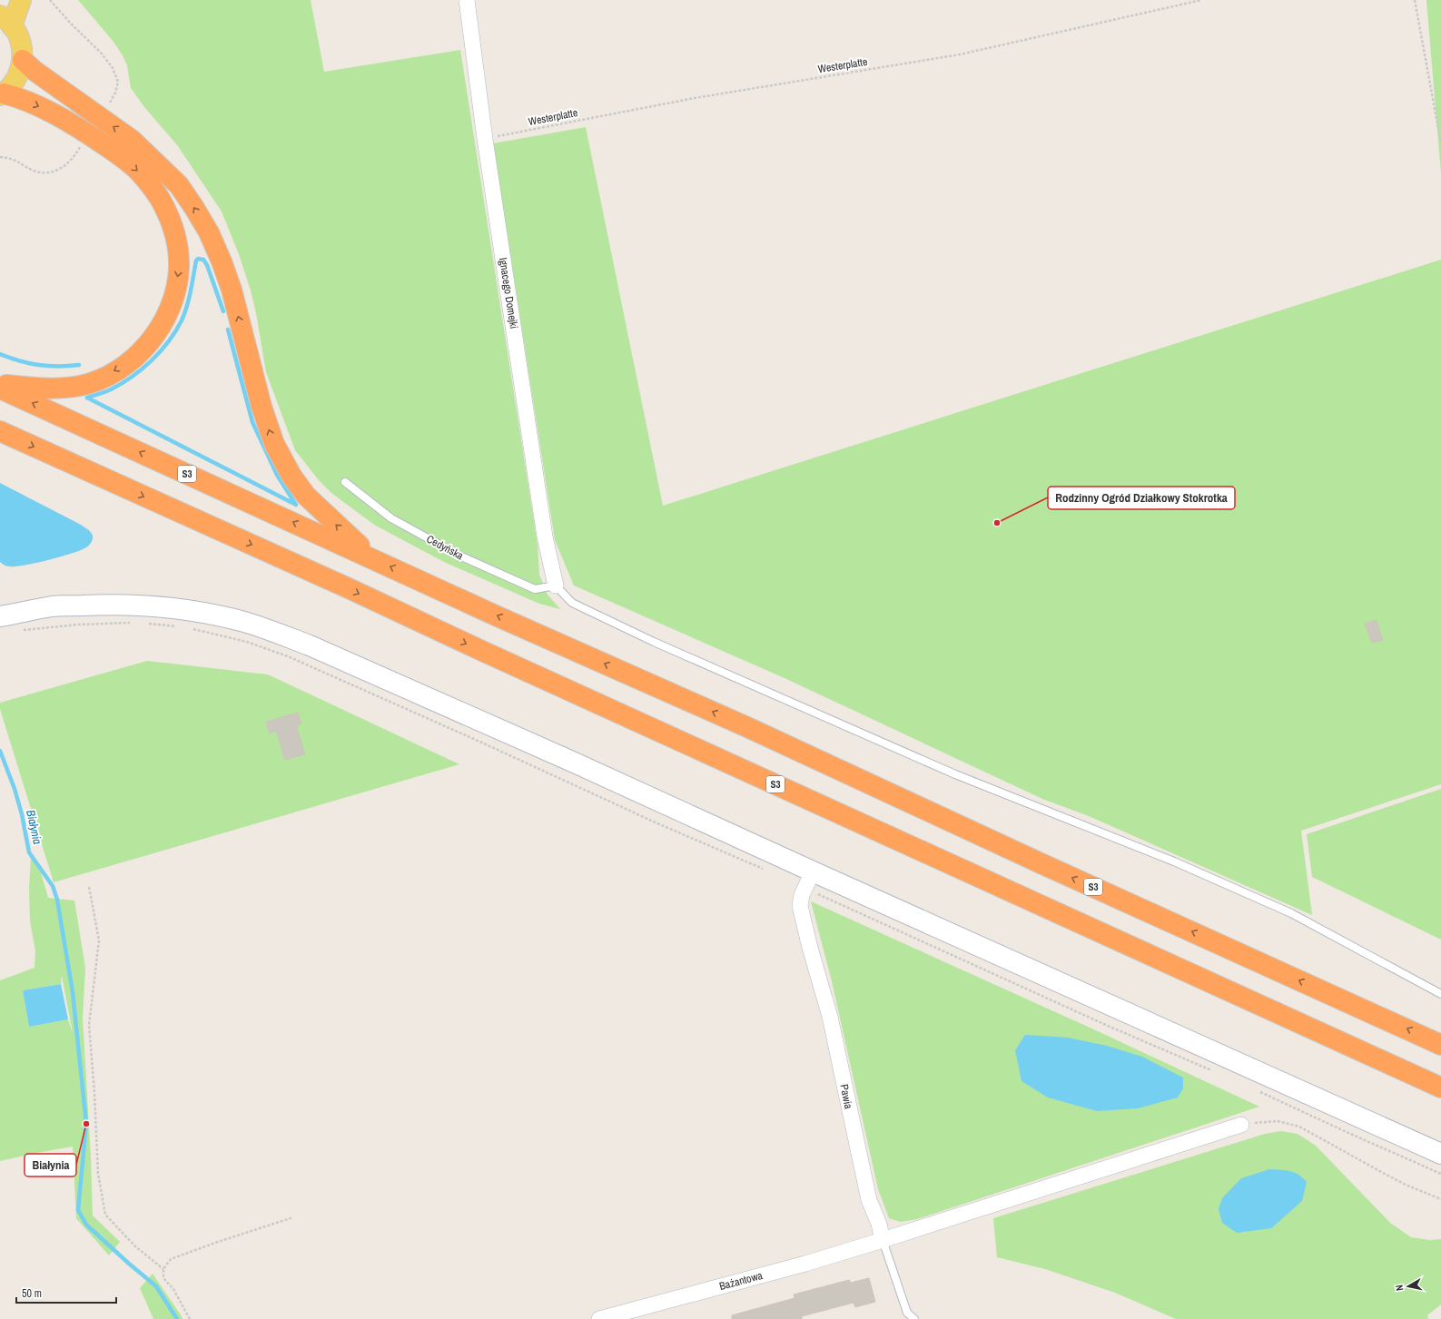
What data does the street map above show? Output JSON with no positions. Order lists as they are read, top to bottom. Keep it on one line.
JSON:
{"streets":{"highway":["S3"],"street":["Ignacego Domejki","Pawia","Bażantowa"],"lane":["Cedyńska"],"path":["Westerplatte"]},"crossings":[["Westerplatte","Ignacego Domejki"],["Ignacego Domejki","Cedyńska"],["Pawia","Bażantowa"]],"water":["Białynia"],"places":["Rodzinny Ogród Działkowy Stokrotka","Białynia"],"scale_bar":"50 m","north":"left"}
